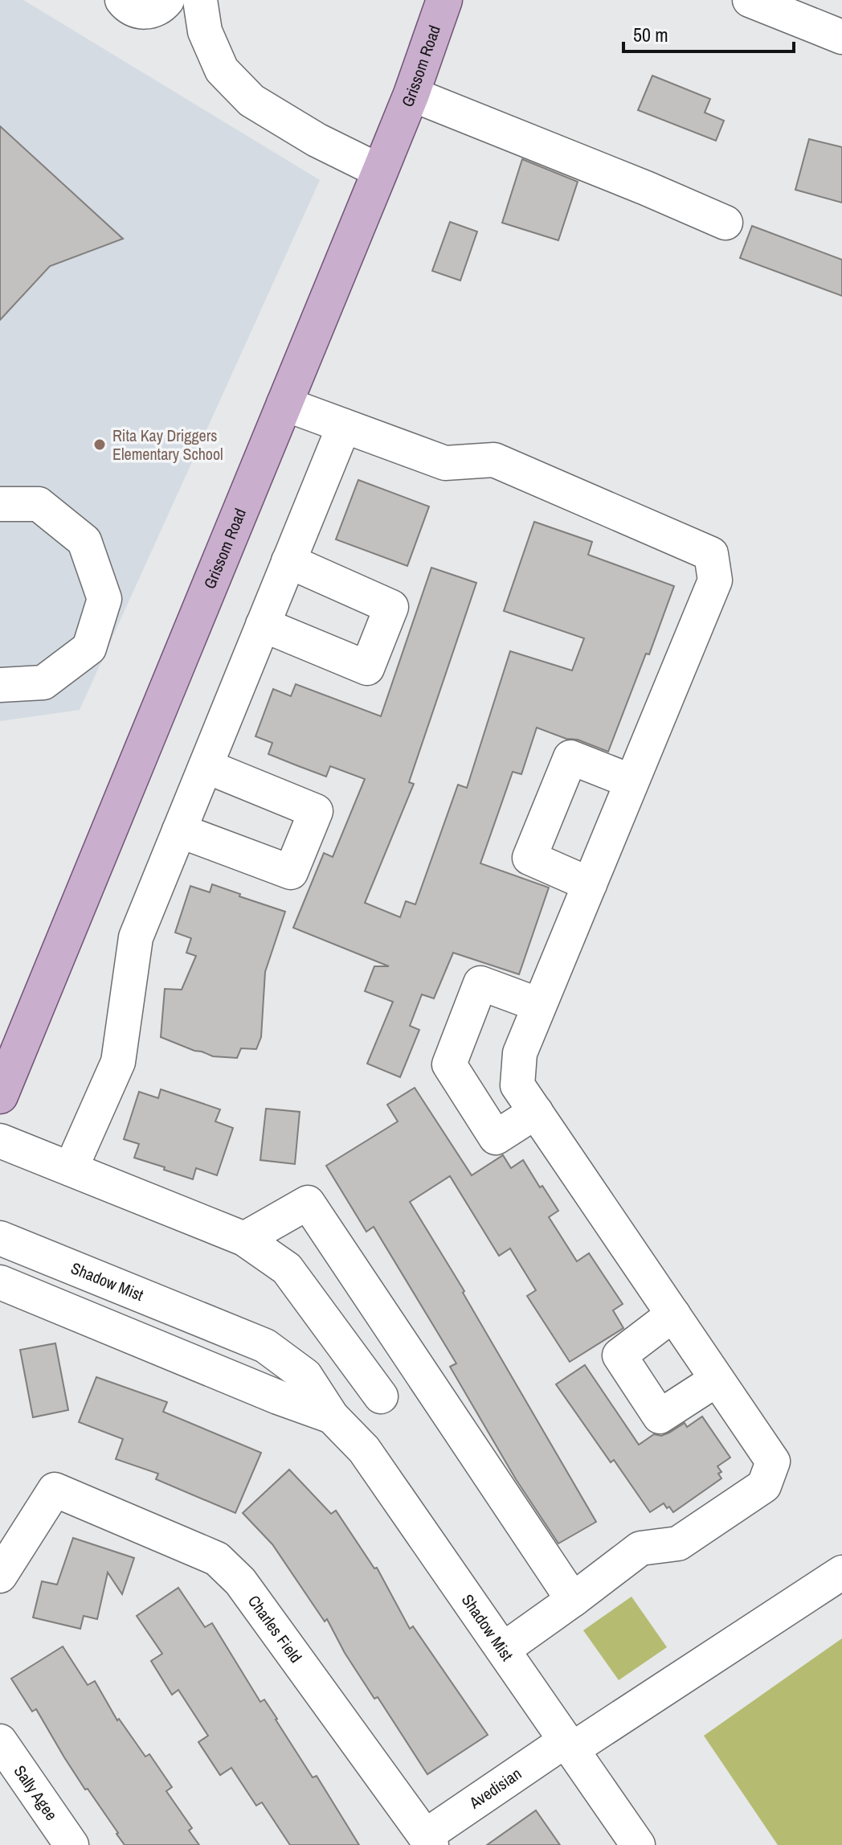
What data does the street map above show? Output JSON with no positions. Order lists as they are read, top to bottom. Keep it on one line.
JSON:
{"streets":{"main road":["Grissom Road"],"street":["Shadow Mist","Charles Field","Avedisian","Sally Agee"]},"crossings":[["Shadow Mist","Avedisian"],["Charles Field","Avedisian"]],"places":["Rita Kay Driggers Elementary School"],"scale_bar":"50 m"}
